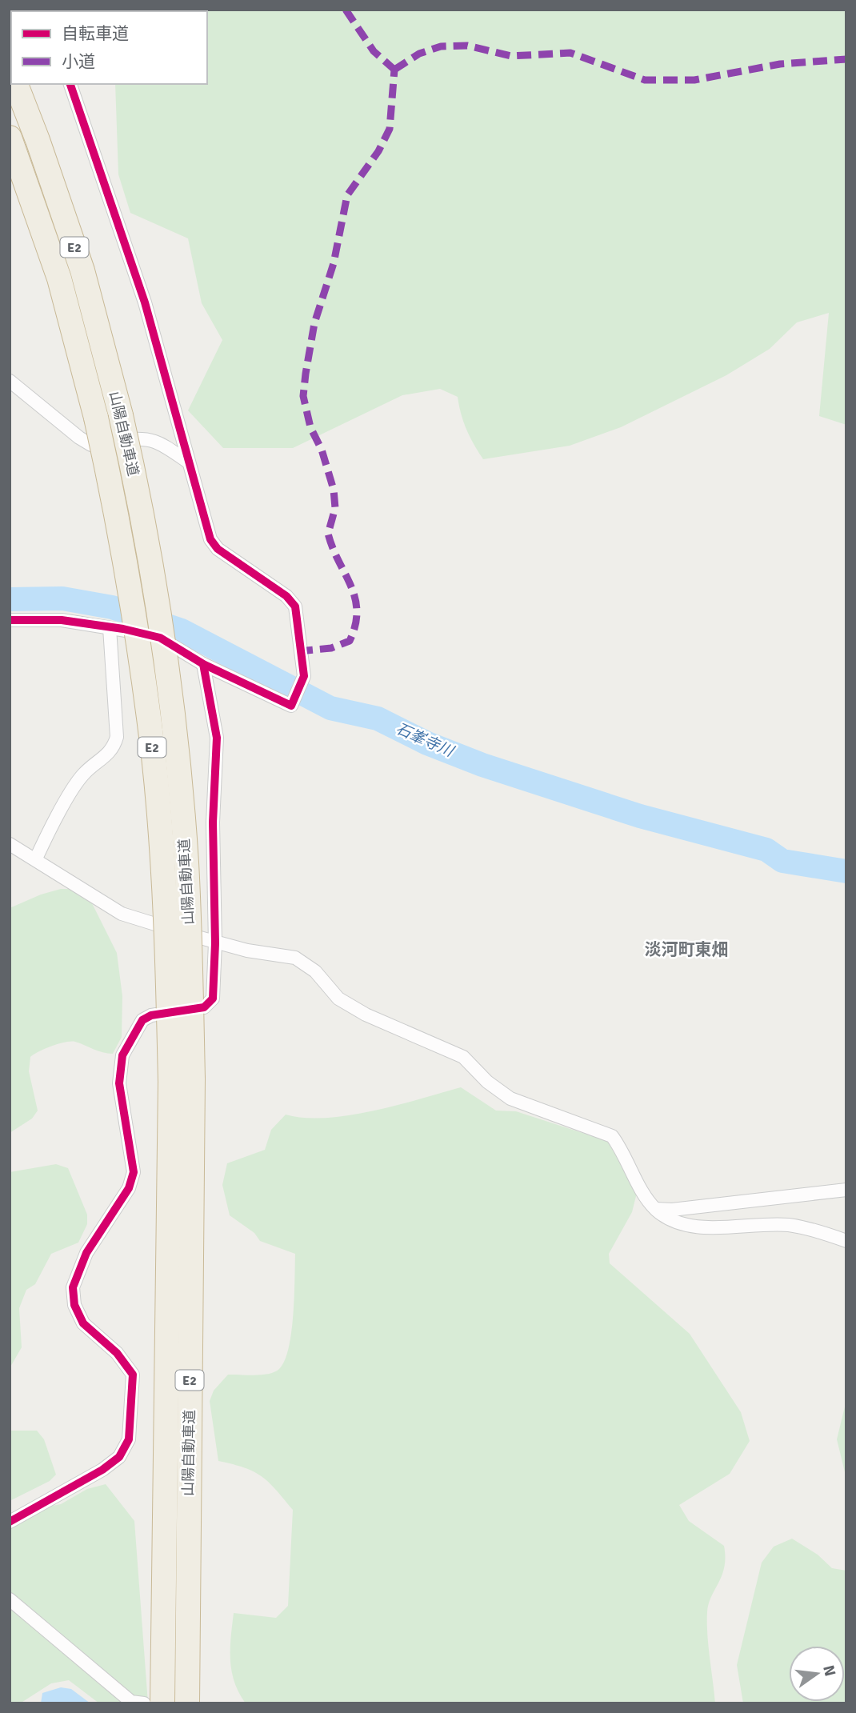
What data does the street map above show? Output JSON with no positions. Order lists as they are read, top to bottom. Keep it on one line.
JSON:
{"streets":{"highway":["E2","山陽自動車道"]},"districts":["淡河町東畑"],"water":["石峯寺川"],"legend":["自転車道","小道"],"north":"right"}
